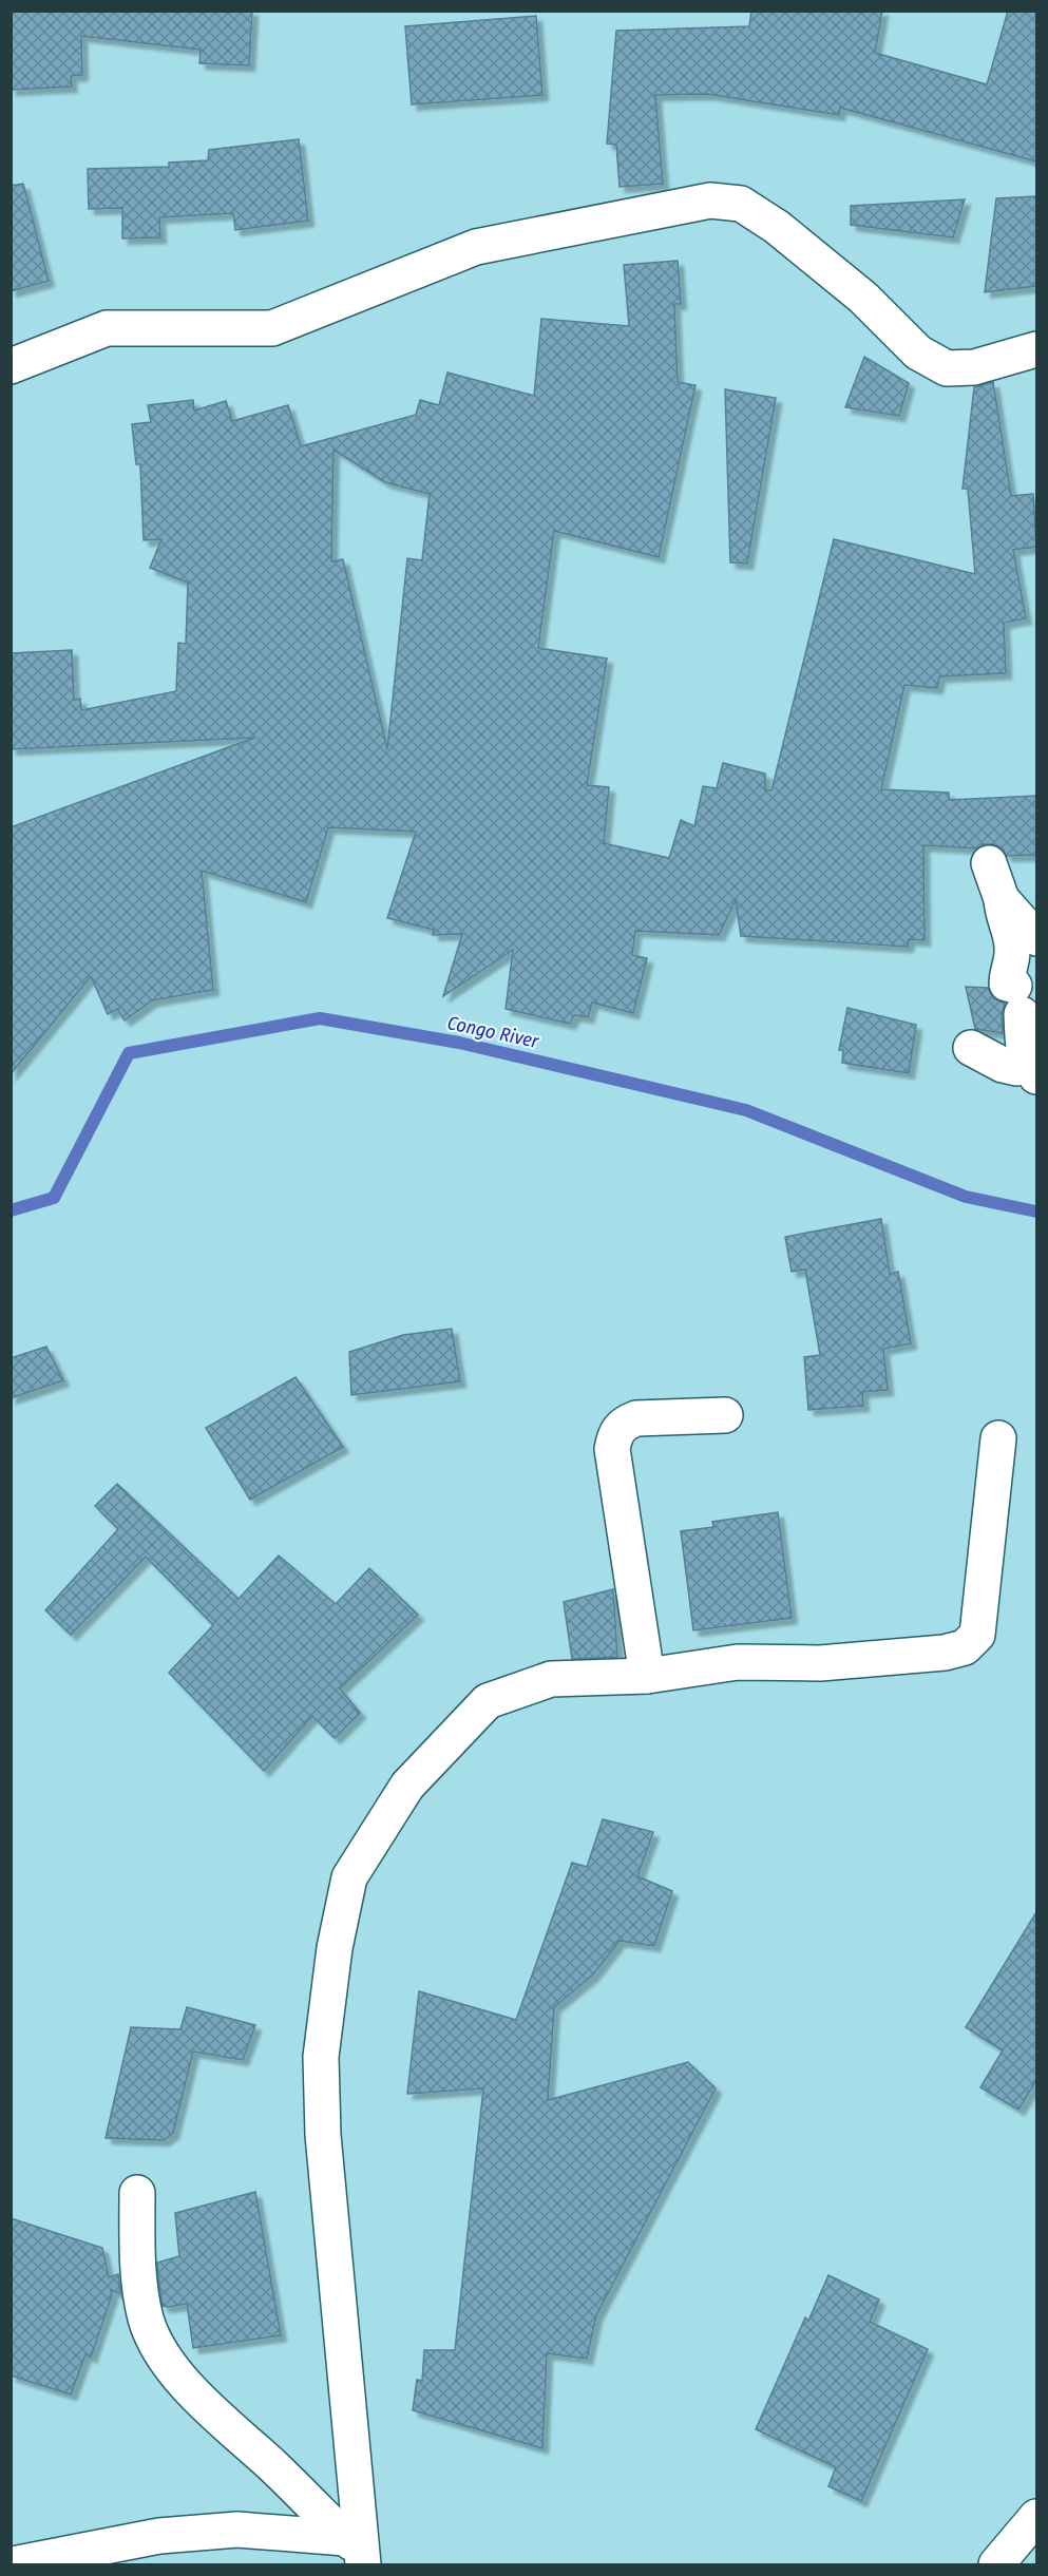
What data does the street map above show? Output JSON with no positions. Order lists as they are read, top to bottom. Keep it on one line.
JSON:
{"water":["Congo River"]}
